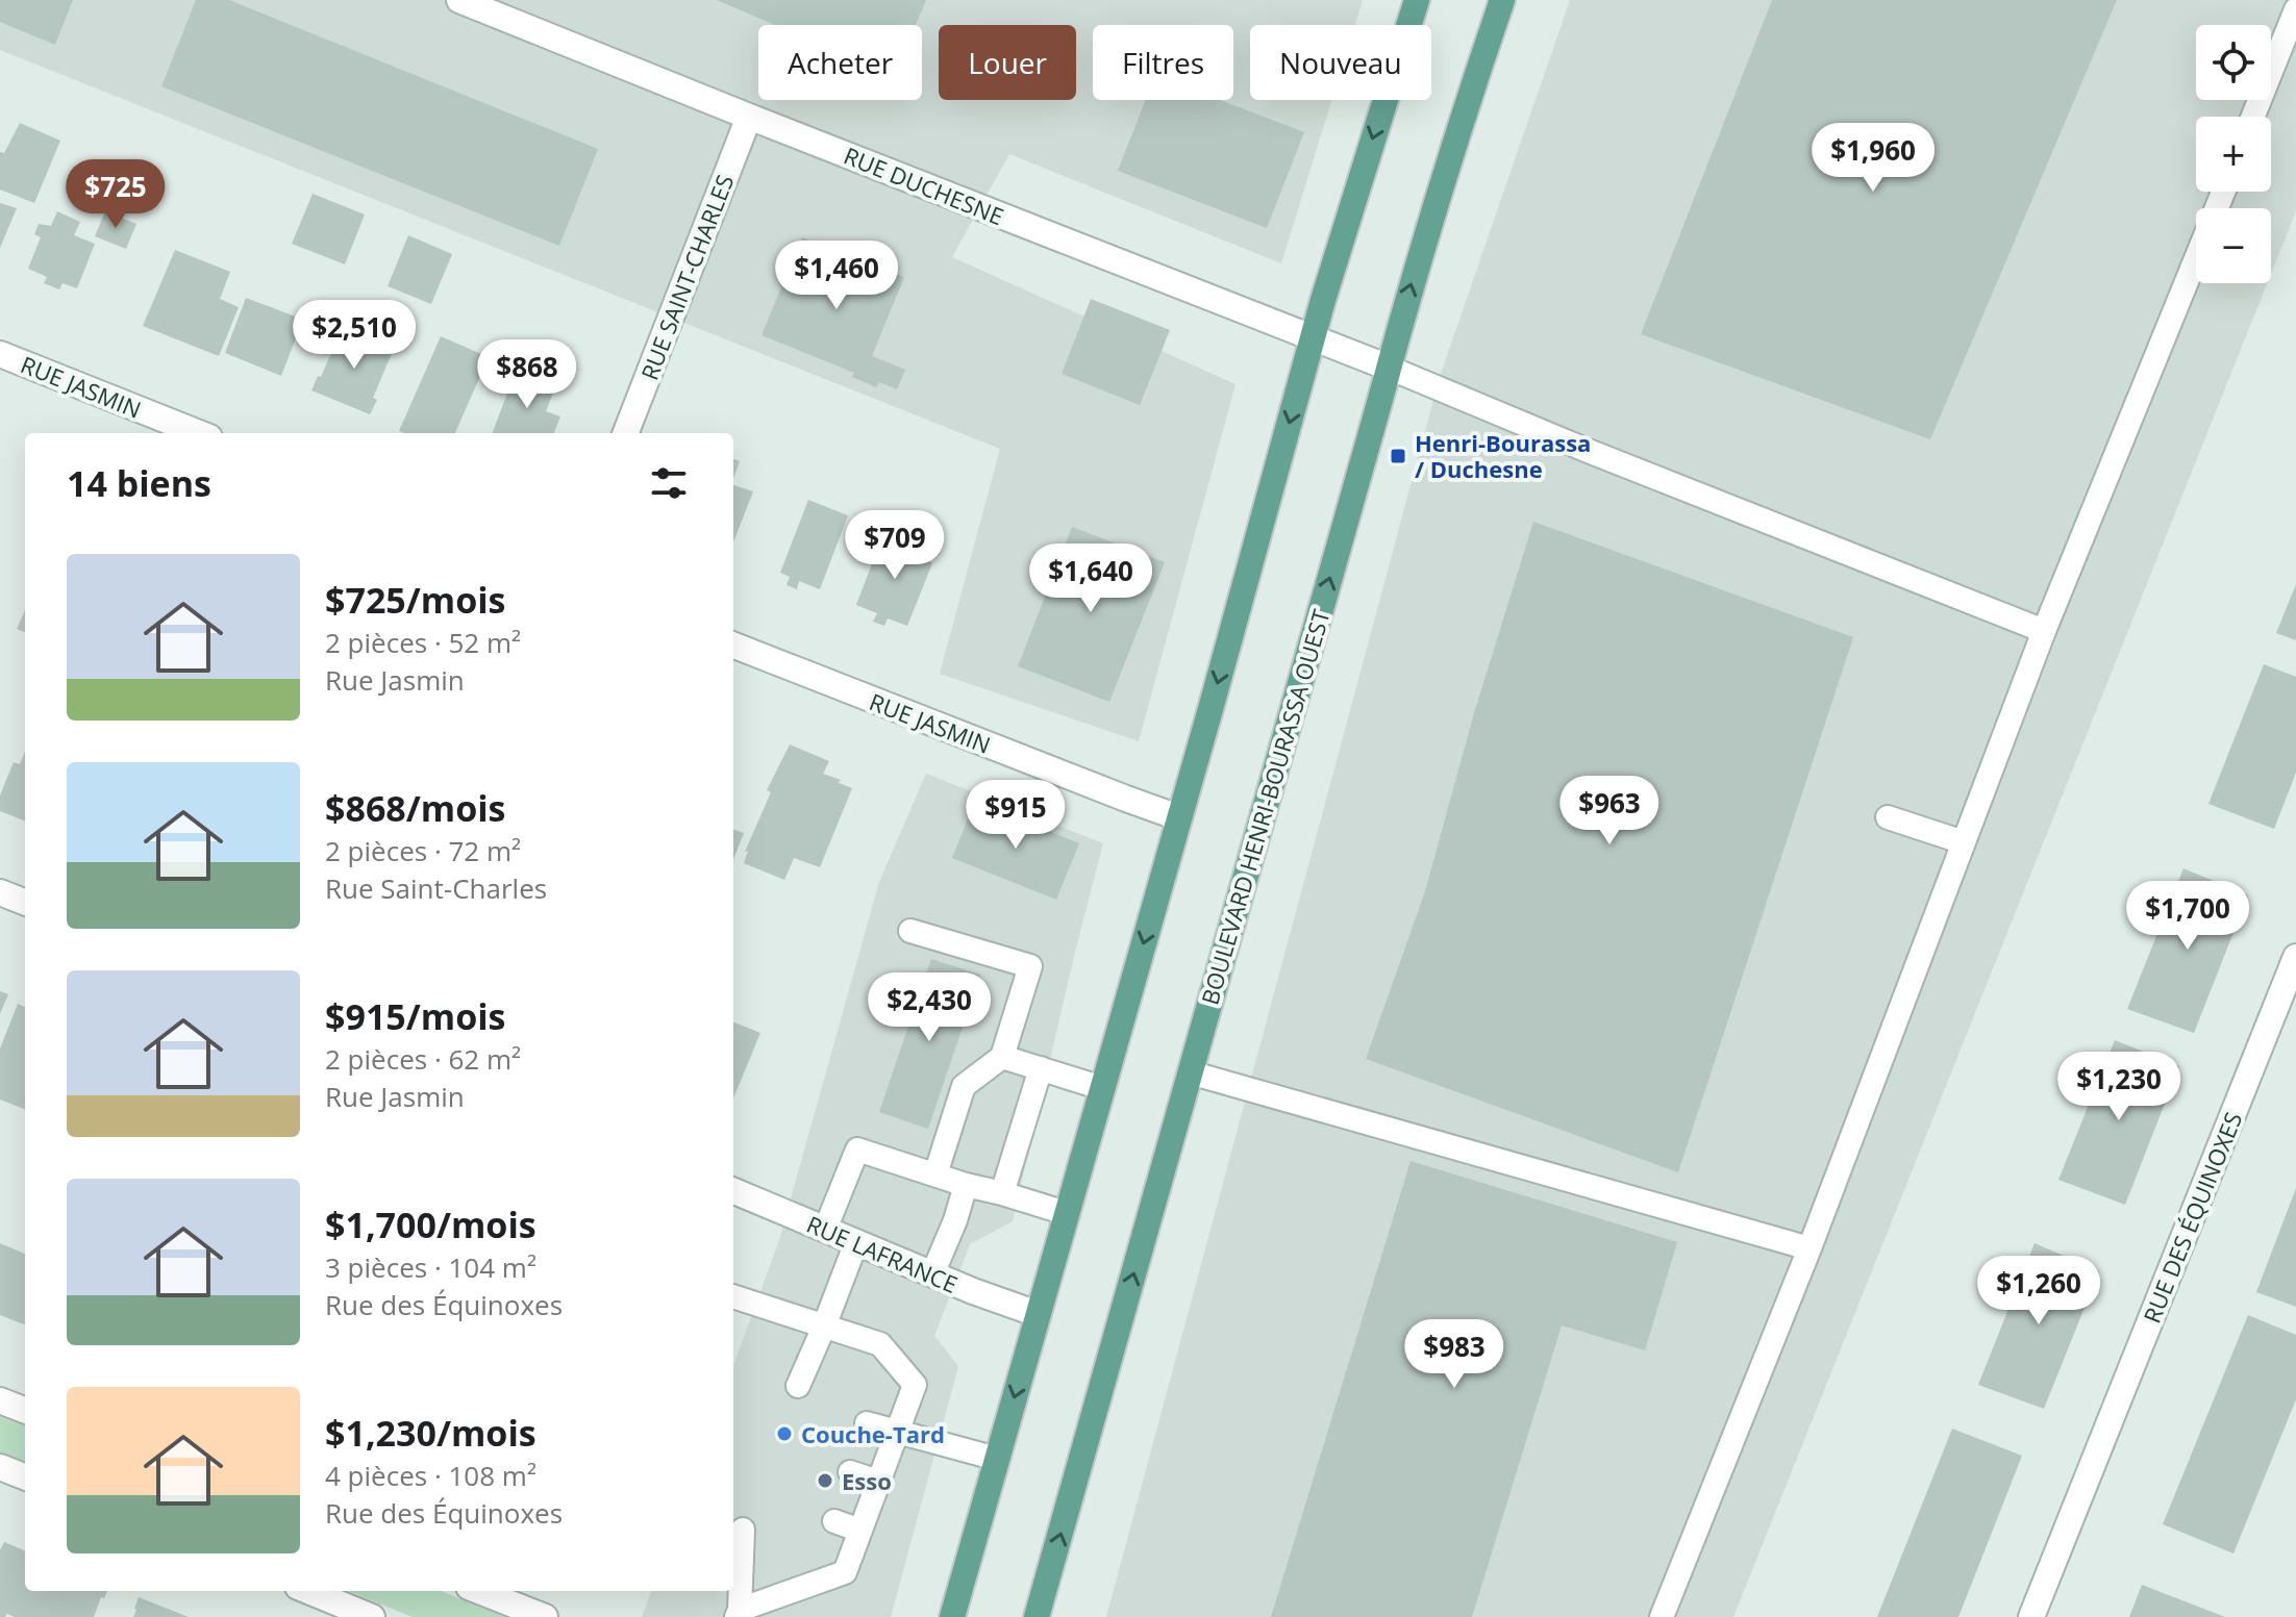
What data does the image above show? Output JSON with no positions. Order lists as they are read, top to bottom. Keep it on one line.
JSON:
{"streets":{"main road":["BOULEVARD HENRI-BOURASSA OUEST"],"street":["RUE DUCHESNE","RUE SAINT-CHARLES","RUE JASMIN","RUE DES ÉQUINOXES","RUE LAFRANCE"]},"crossings":[["RUE DUCHESNE","RUE SAINT-CHARLES"],["RUE DUCHESNE","BOULEVARD HENRI-BOURASSA OUEST"]],"places":{"transit":["Henri-Bourassa / Duchesne"],"other":["Couche-Tard","Esso"]},"page":{"map_buttons":["+","−"],"chip":["Acheter","Louer","Filtres","Nouveau"],"price":["$1,960","$725","$1,460","$2,510","$868","$709","$1,640","$963","$915","$1,700","$2,430","$1,230","$1,260","$983"],"heading":"14 biens","list":[{"name":"$725/mois","note":"2 pièces · 52 m² · Rue Jasmin"},{"name":"$868/mois","note":"2 pièces · 72 m² · Rue Saint-Charles"},{"name":"$915/mois","note":"2 pièces · 62 m² · Rue Jasmin"},{"name":"$1,700/mois","note":"3 pièces · 104 m² · Rue des Équinoxes"},{"name":"$1,230/mois","note":"4 pièces · 108 m² · Rue des Équinoxes"}]}}
